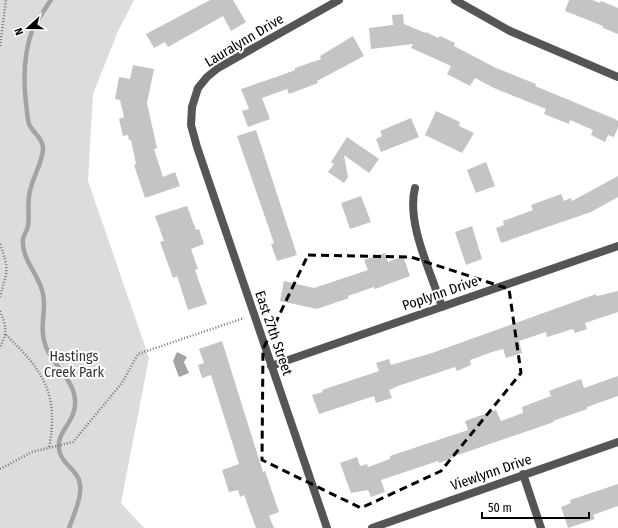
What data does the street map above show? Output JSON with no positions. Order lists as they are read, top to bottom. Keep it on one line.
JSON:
{"streets":{"street":["Lauralynn Drive","Poplynn Drive","East 27th Street","Viewlynn Drive"]},"crossings":[["Lauralynn Drive","East 27th Street"],["Poplynn Drive","East 27th Street"]],"parks":["Hastings Creek Park"],"scale_bar":"50 m","north":"left"}
